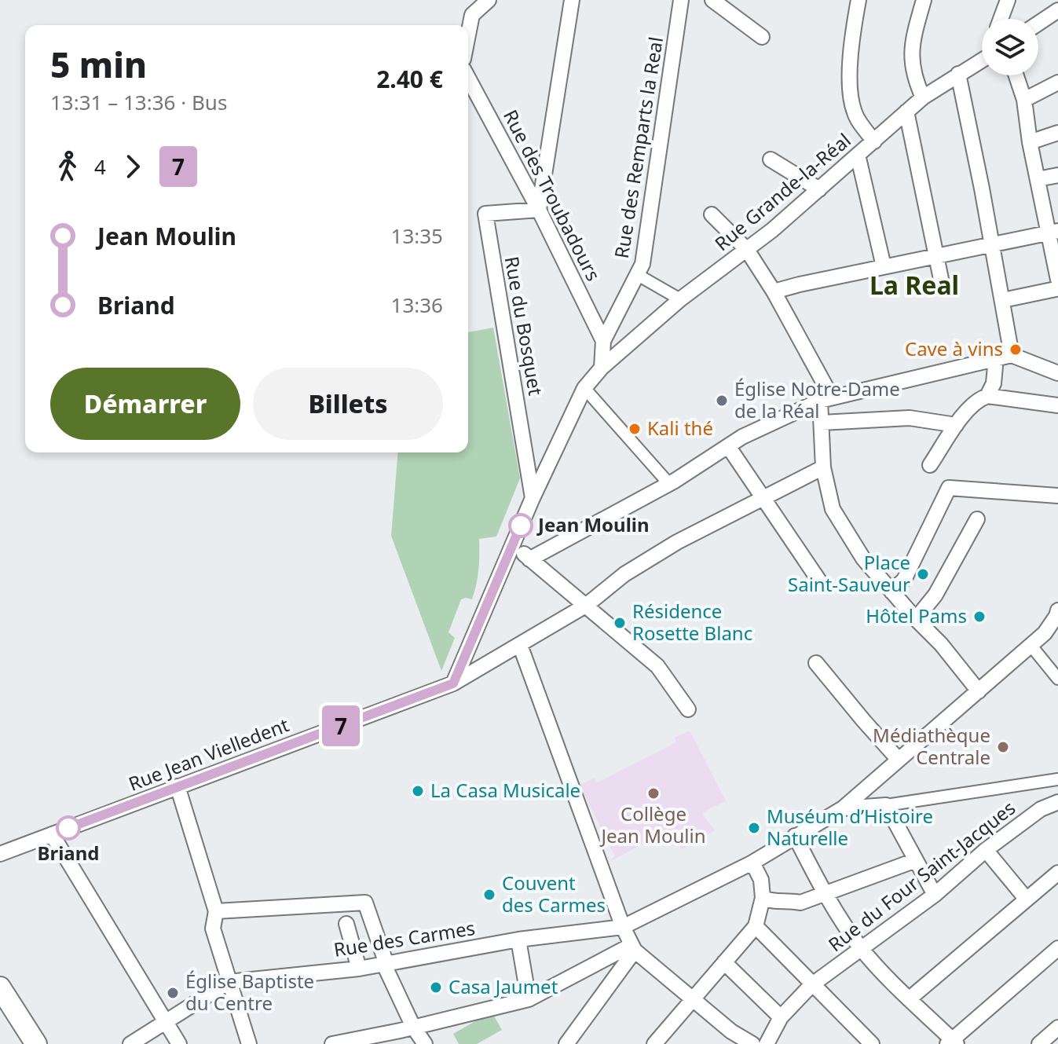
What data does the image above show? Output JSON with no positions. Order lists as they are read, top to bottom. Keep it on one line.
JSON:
{"streets":{"street":["Rue des Remparts la Real","Rue Grande-la-Réal","Rue des Troubadours","Rue du Bosquet","Rue Jean Vielledent","Rue du Four Saint-Jacques","Rue des Carmes"]},"crossings":[["Rue des Remparts la Real","Rue Grande-la-Réal"],["Rue des Remparts la Real","Rue des Troubadours"],["Rue Grande-la-Réal","Rue du Bosquet"],["Rue des Troubadours","Rue du Bosquet"]],"districts":["La Real"],"places":["Cave à vins","Église Notre-Dame de la Réal","Kali thé","Jean Moulin","Place Saint-Sauveur","Hôtel Pams","Résidence Rosette Blanc","Médiathèque Centrale","La Casa Musicale","Collège Jean Moulin","Briand","Muséum d’Histoire Naturelle","Couvent des Carmes","Casa Jaumet","Église Baptiste du Centre"],"lines":["bus line 7"],"page":{"on_map":"7","heading":["5 min","13:31 – 13:36 · Bus","2.40 €"],"legs":["4","7"],"list":[{"name":"Jean Moulin","value":"13:35"},{"name":"Briand","value":"13:36"}],"buttons":["Démarrer","Billets"]}}
